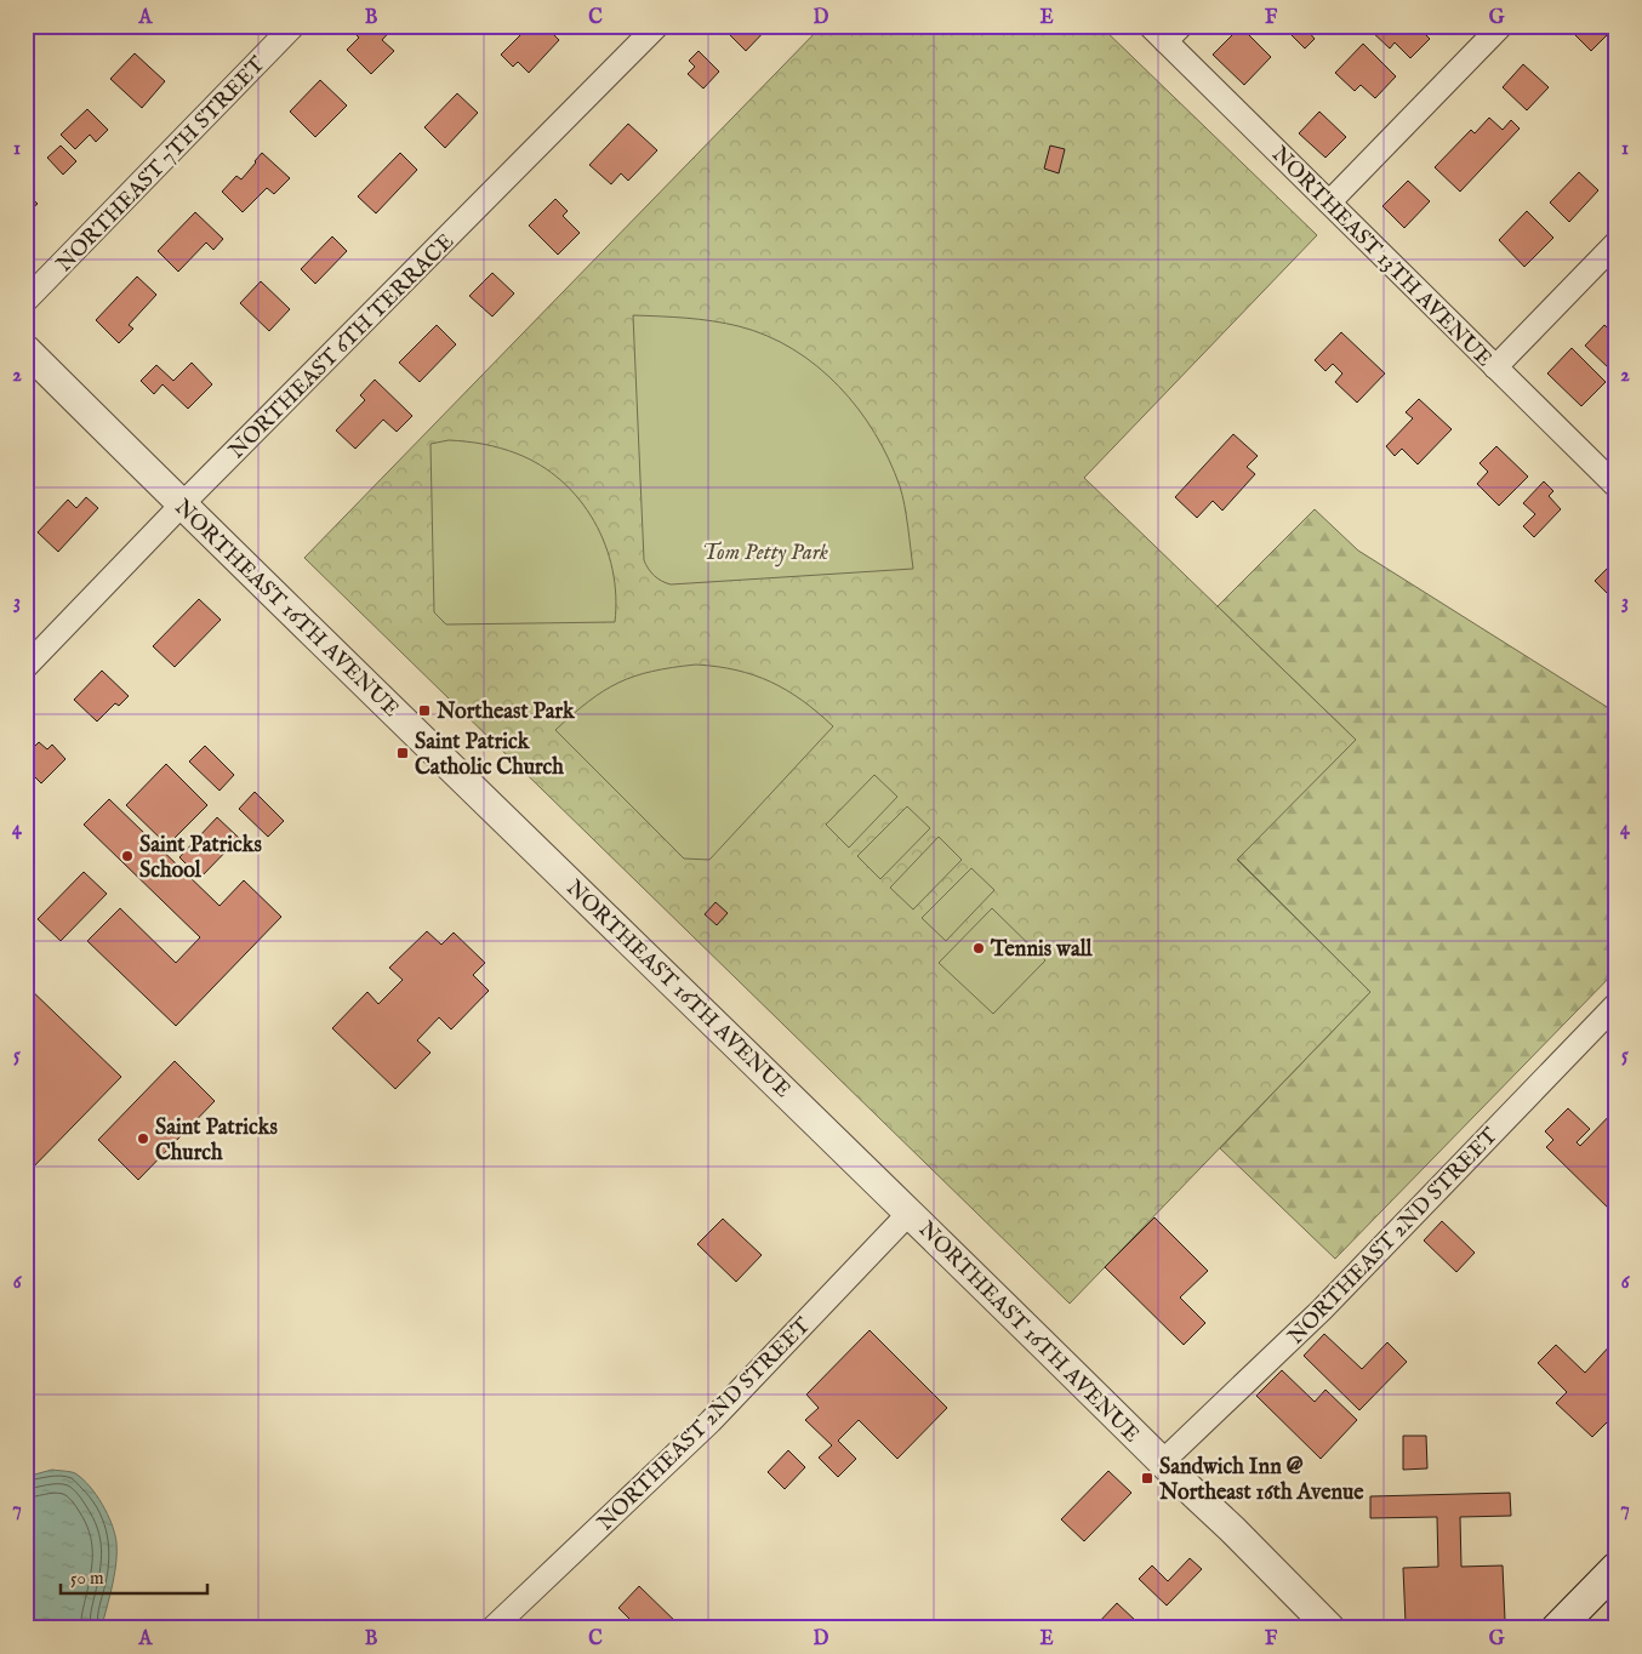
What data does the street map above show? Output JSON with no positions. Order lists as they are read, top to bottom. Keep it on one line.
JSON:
{"streets":{"street":["NORTHEAST 7TH STREET","NORTHEAST 13TH AVENUE","NORTHEAST 6TH TERRACE","NORTHEAST 16TH AVENUE","NORTHEAST 2ND STREET"]},"crossings":[["NORTHEAST 6TH TERRACE","NORTHEAST 16TH AVENUE"],["NORTHEAST 16TH AVENUE","NORTHEAST 2ND STREET"]],"parks":["Tom Petty Park"],"places":{"transit":["Northeast Park","Saint Patrick Catholic Church","Sandwich Inn @ Northeast 16th Avenue"],"other":["Saint Patricks School","Tennis wall","Saint Patricks Church"]},"scale_bar":"50 m","grid":{"columns":["A","B","C","D","E","F","G"],"rows":["1","2","3","4","5","6","7"]}}
